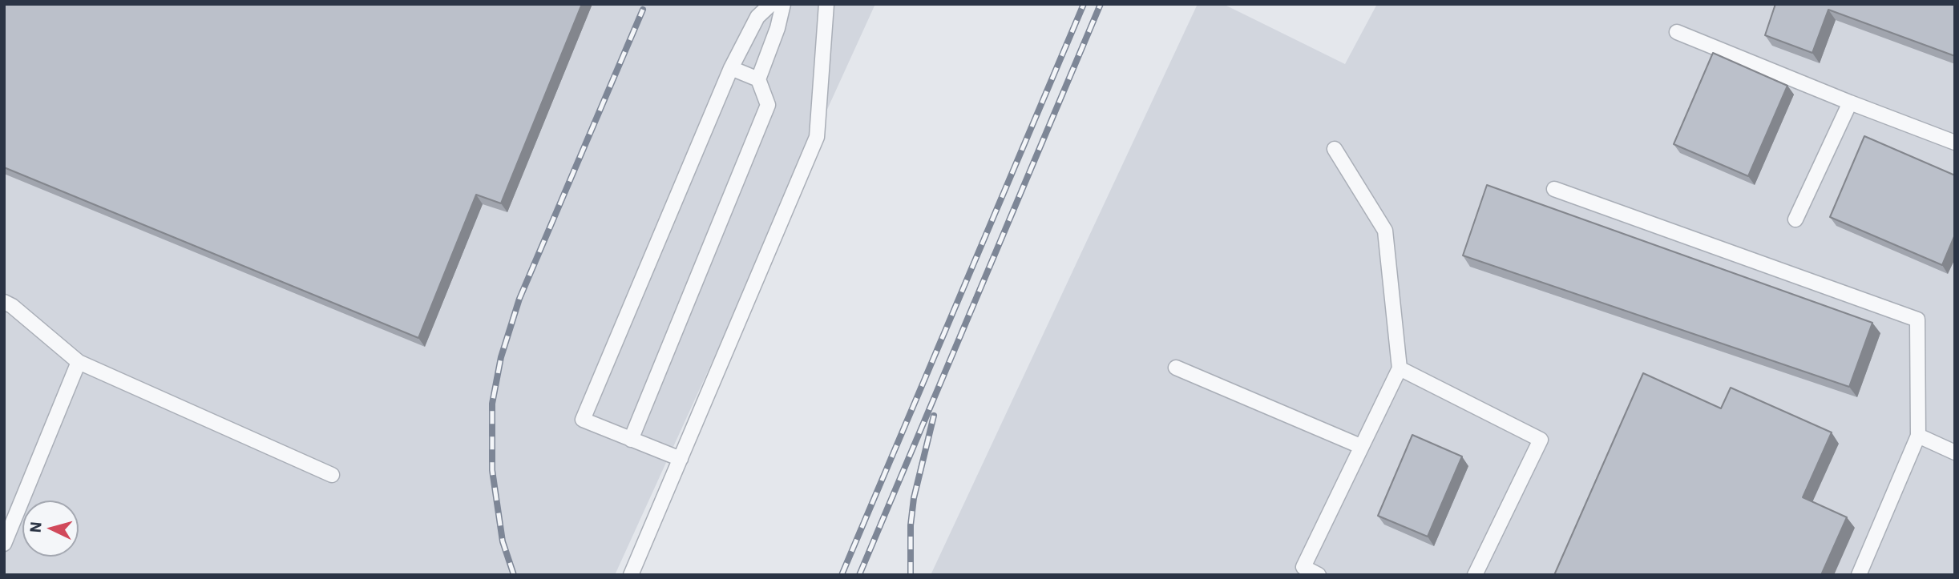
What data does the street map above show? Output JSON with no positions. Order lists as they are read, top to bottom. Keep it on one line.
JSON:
{"north":"left"}
